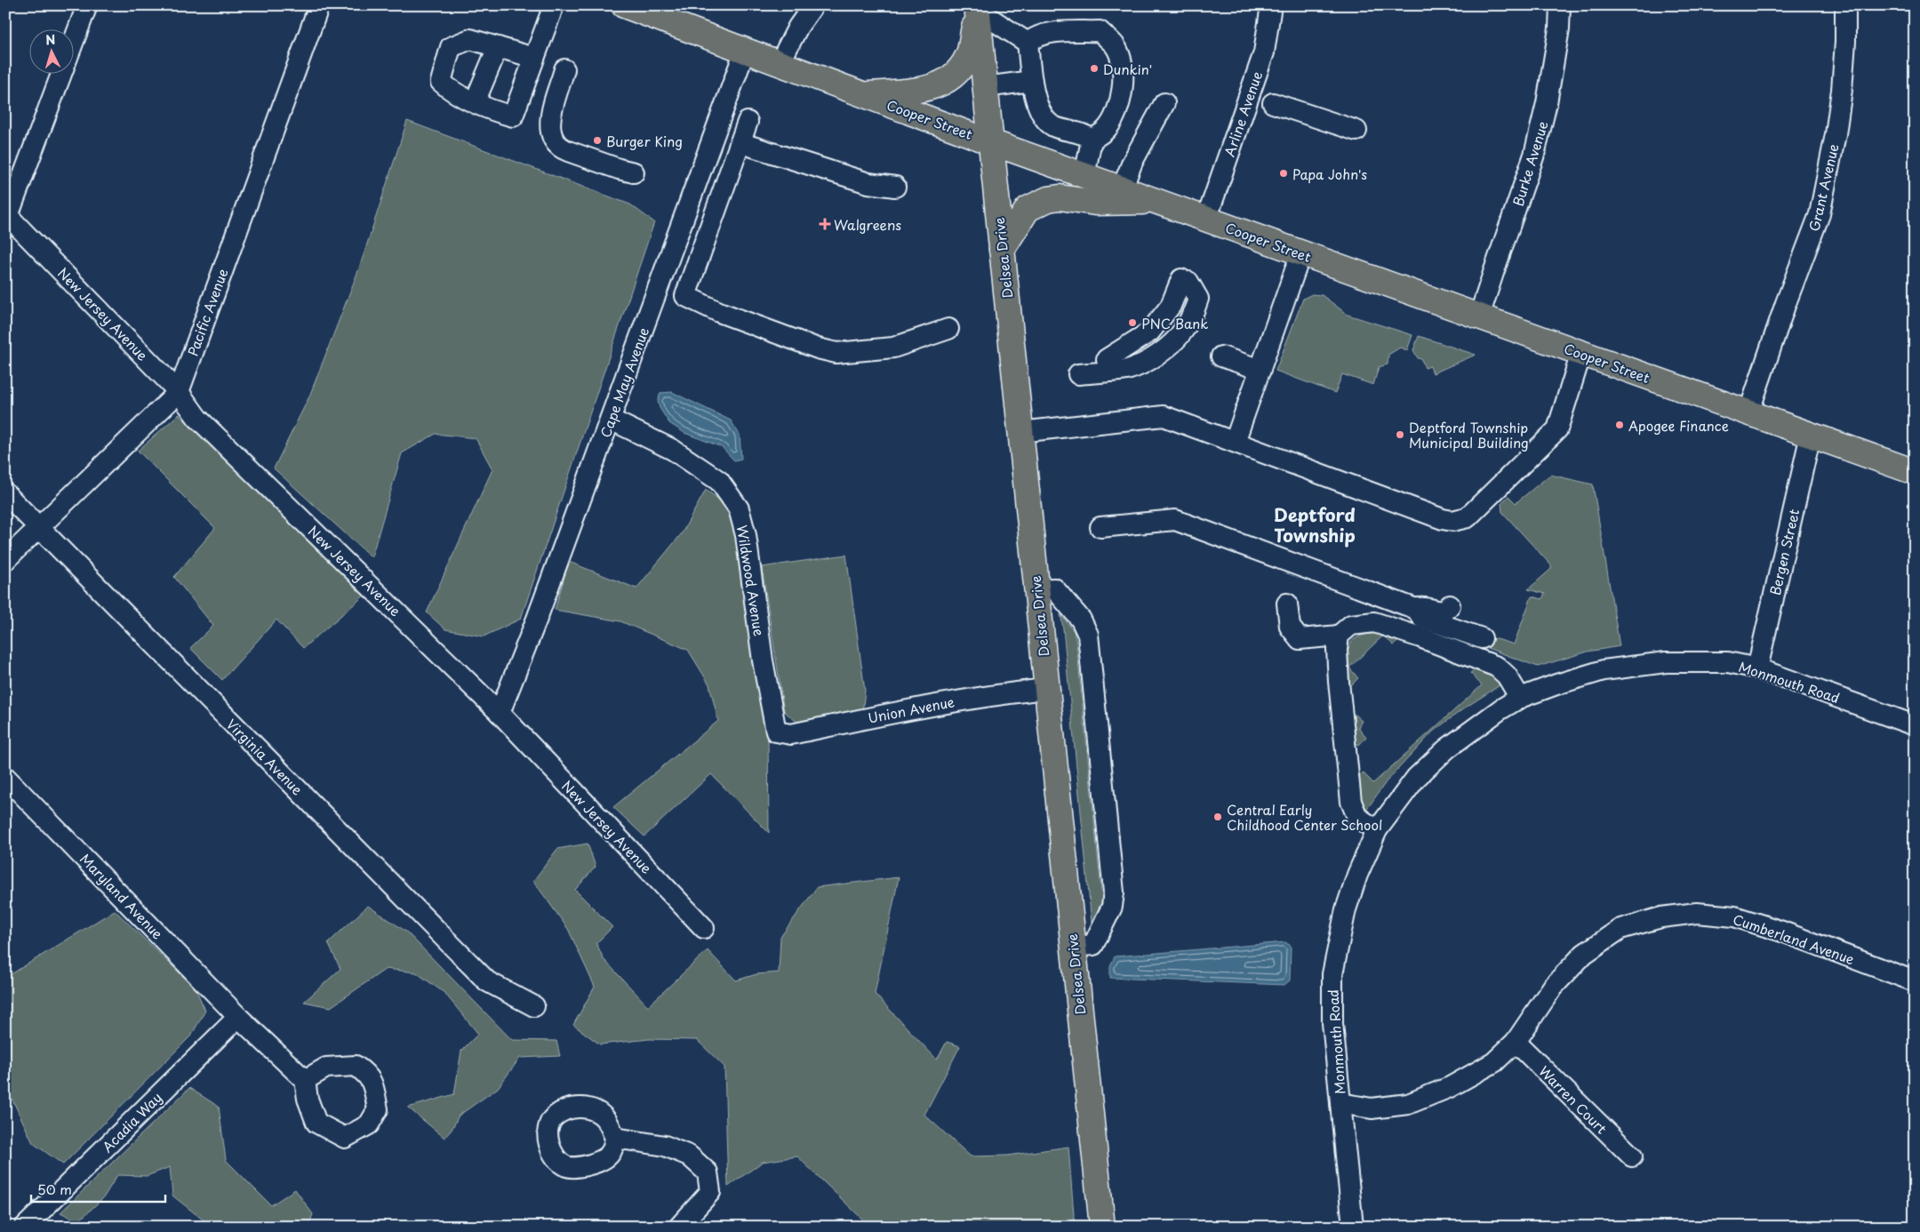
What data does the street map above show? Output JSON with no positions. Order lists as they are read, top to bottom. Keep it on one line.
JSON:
{"streets":{"main road":["Cooper Street","Delsea Drive"],"street":["Arline Avenue","Burke Avenue","Grant Avenue","Pacific Avenue","New Jersey Avenue","Cape May Avenue","Bergen Street","Wildwood Avenue","Monmouth Road","Union Avenue","Virginia Avenue","Maryland Avenue","Cumberland Avenue","Warren Court","Acadia Way"]},"crossings":[["Arline Avenue","Cooper Street"],["Cooper Street","Burke Avenue"],["Cooper Street","Grant Avenue"],["Cooper Street","Delsea Drive"],["Cooper Street","Cape May Avenue"],["Cooper Street","Bergen Street"],["Delsea Drive","Union Avenue"],["Pacific Avenue","New Jersey Avenue"],["Pacific Avenue","Virginia Avenue"],["New Jersey Avenue","Cape May Avenue"],["Cape May Avenue","Wildwood Avenue"],["Bergen Street","Monmouth Road"],["Wildwood Avenue","Union Avenue"],["Monmouth Road","Cumberland Avenue"],["Maryland Avenue","Acadia Way"],["Cumberland Avenue","Warren Court"]],"districts":["Deptford Township"],"places":{"other":["Dunkin'","Burger King","Papa John's","PNC Bank","Apogee Finance","Deptford Township Municipal Building","Central Early Childhood Center School"],"health":["Walgreens"]},"scale_bar":"50 m","north":"top"}
